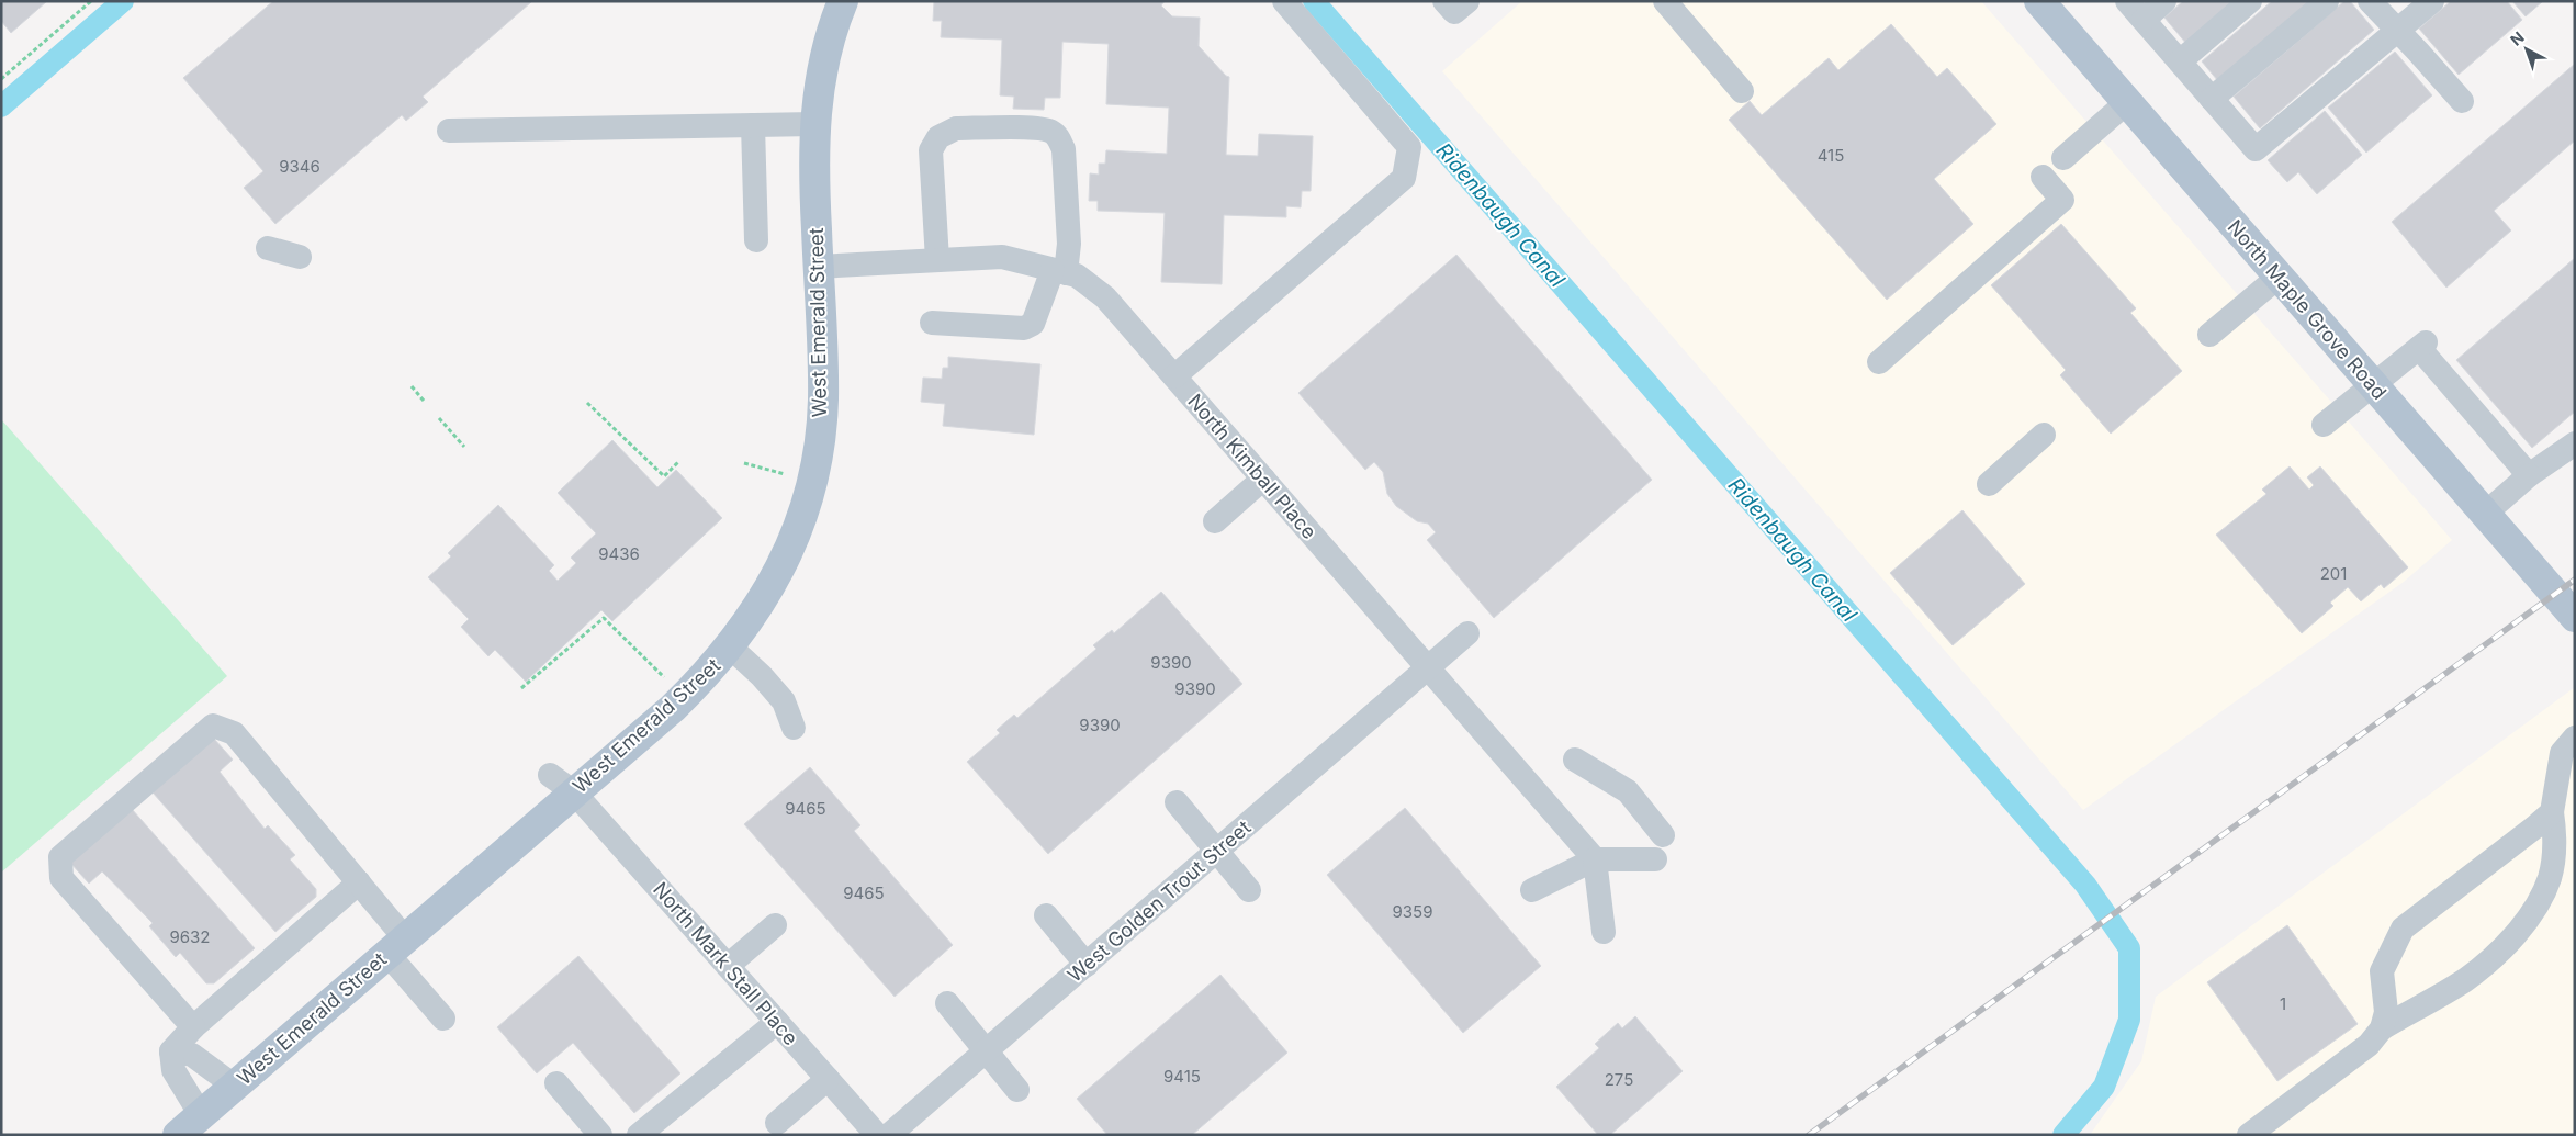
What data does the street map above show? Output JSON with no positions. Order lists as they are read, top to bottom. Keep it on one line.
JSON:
{"streets":{"main road":["North Maple Grove Road","West Emerald Street"],"street":["North Kimball Place","West Golden Trout Street","North Mark Stall Place"]},"crossings":[["West Emerald Street","North Kimball Place"],["West Emerald Street","North Mark Stall Place"],["North Kimball Place","West Golden Trout Street"]],"water":["Ridenbaugh Canal"],"house_numbers":["415","9346","9436","201","9390","9390","9390","9465","9465","9359","9632","1","9415","275"],"north":"top left"}
